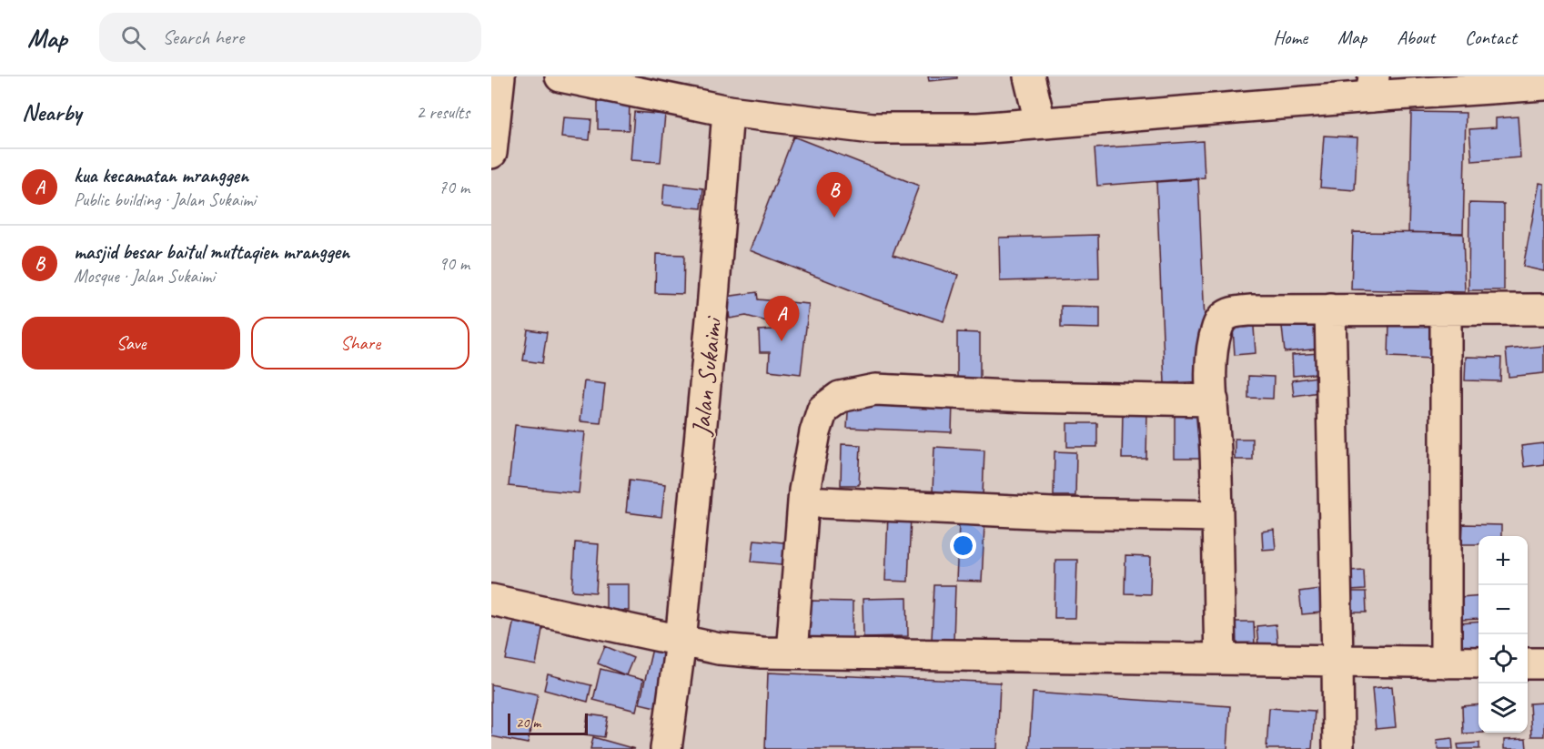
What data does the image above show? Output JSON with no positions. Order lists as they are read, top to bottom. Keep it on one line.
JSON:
{"streets":{"street":["Jalan Sukaimi"]},"scale_bar":"20 m","page":{"header":"Map","search":"Search here","nav":["Home","Map","About","Contact"],"heading":["Nearby","2 results"],"list":[{"mark":"A","name":"kua kecamatan mranggen","note":"Public building · Jalan Sukaimi","value":"70 m"},{"mark":"B","name":"masjid besar baitul muttaqien mranggen","note":"Mosque · Jalan Sukaimi","value":"90 m"}],"pins":["B","A"],"buttons":["Save","Share"],"map_buttons":["+","−"],"scale":"20 m"}}
